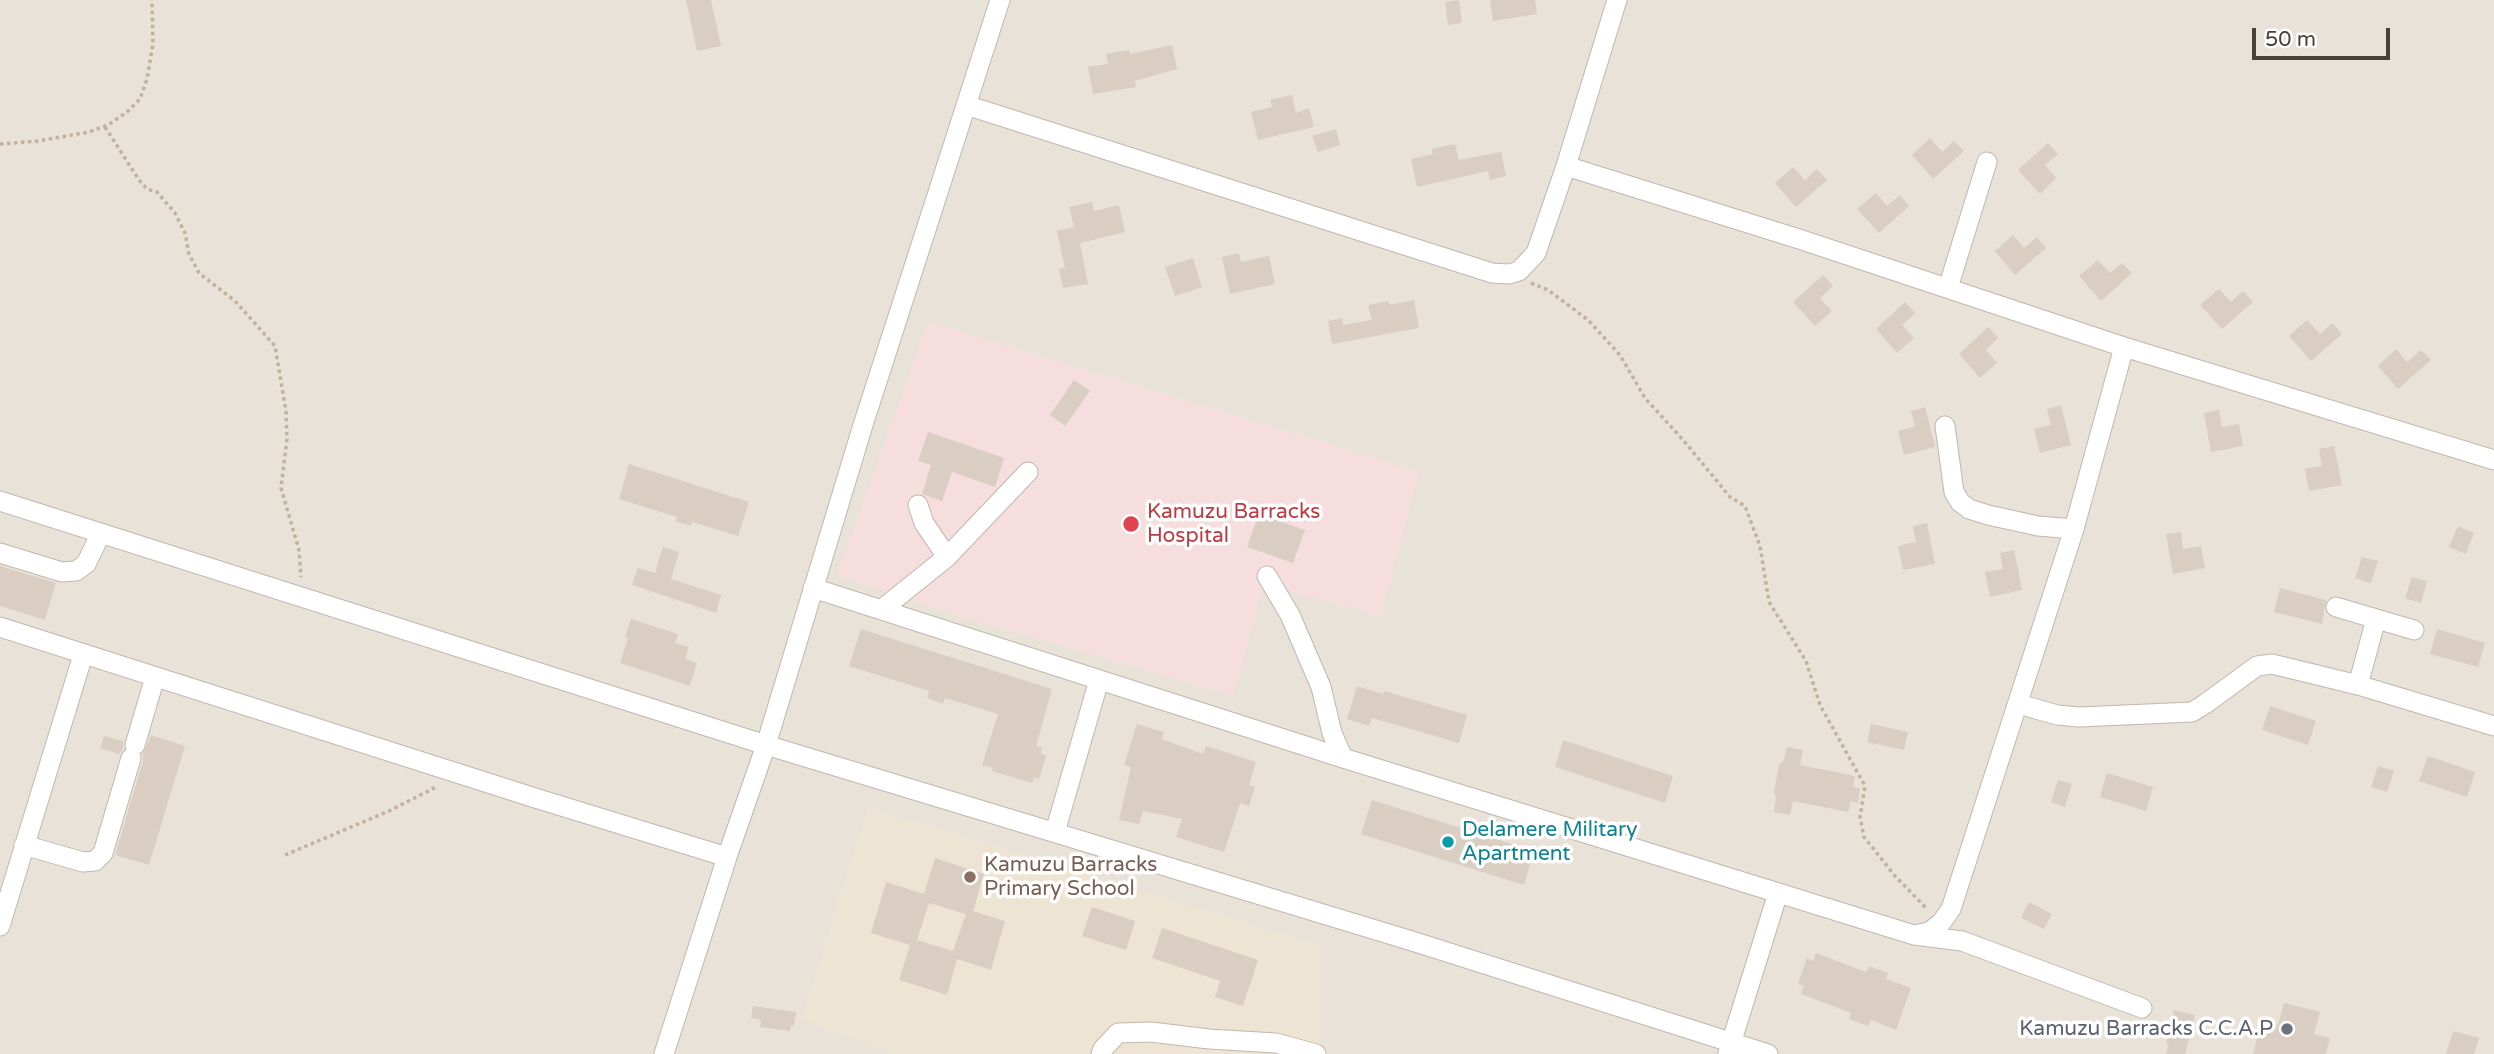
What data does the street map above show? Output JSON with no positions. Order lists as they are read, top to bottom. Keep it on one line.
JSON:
{"places":["Kamuzu Barracks Hospital","Delamere Military Apartment","Kamuzu Barracks Primary School","Kamuzu Barracks C.C.A.P"],"scale_bar":"50 m"}
